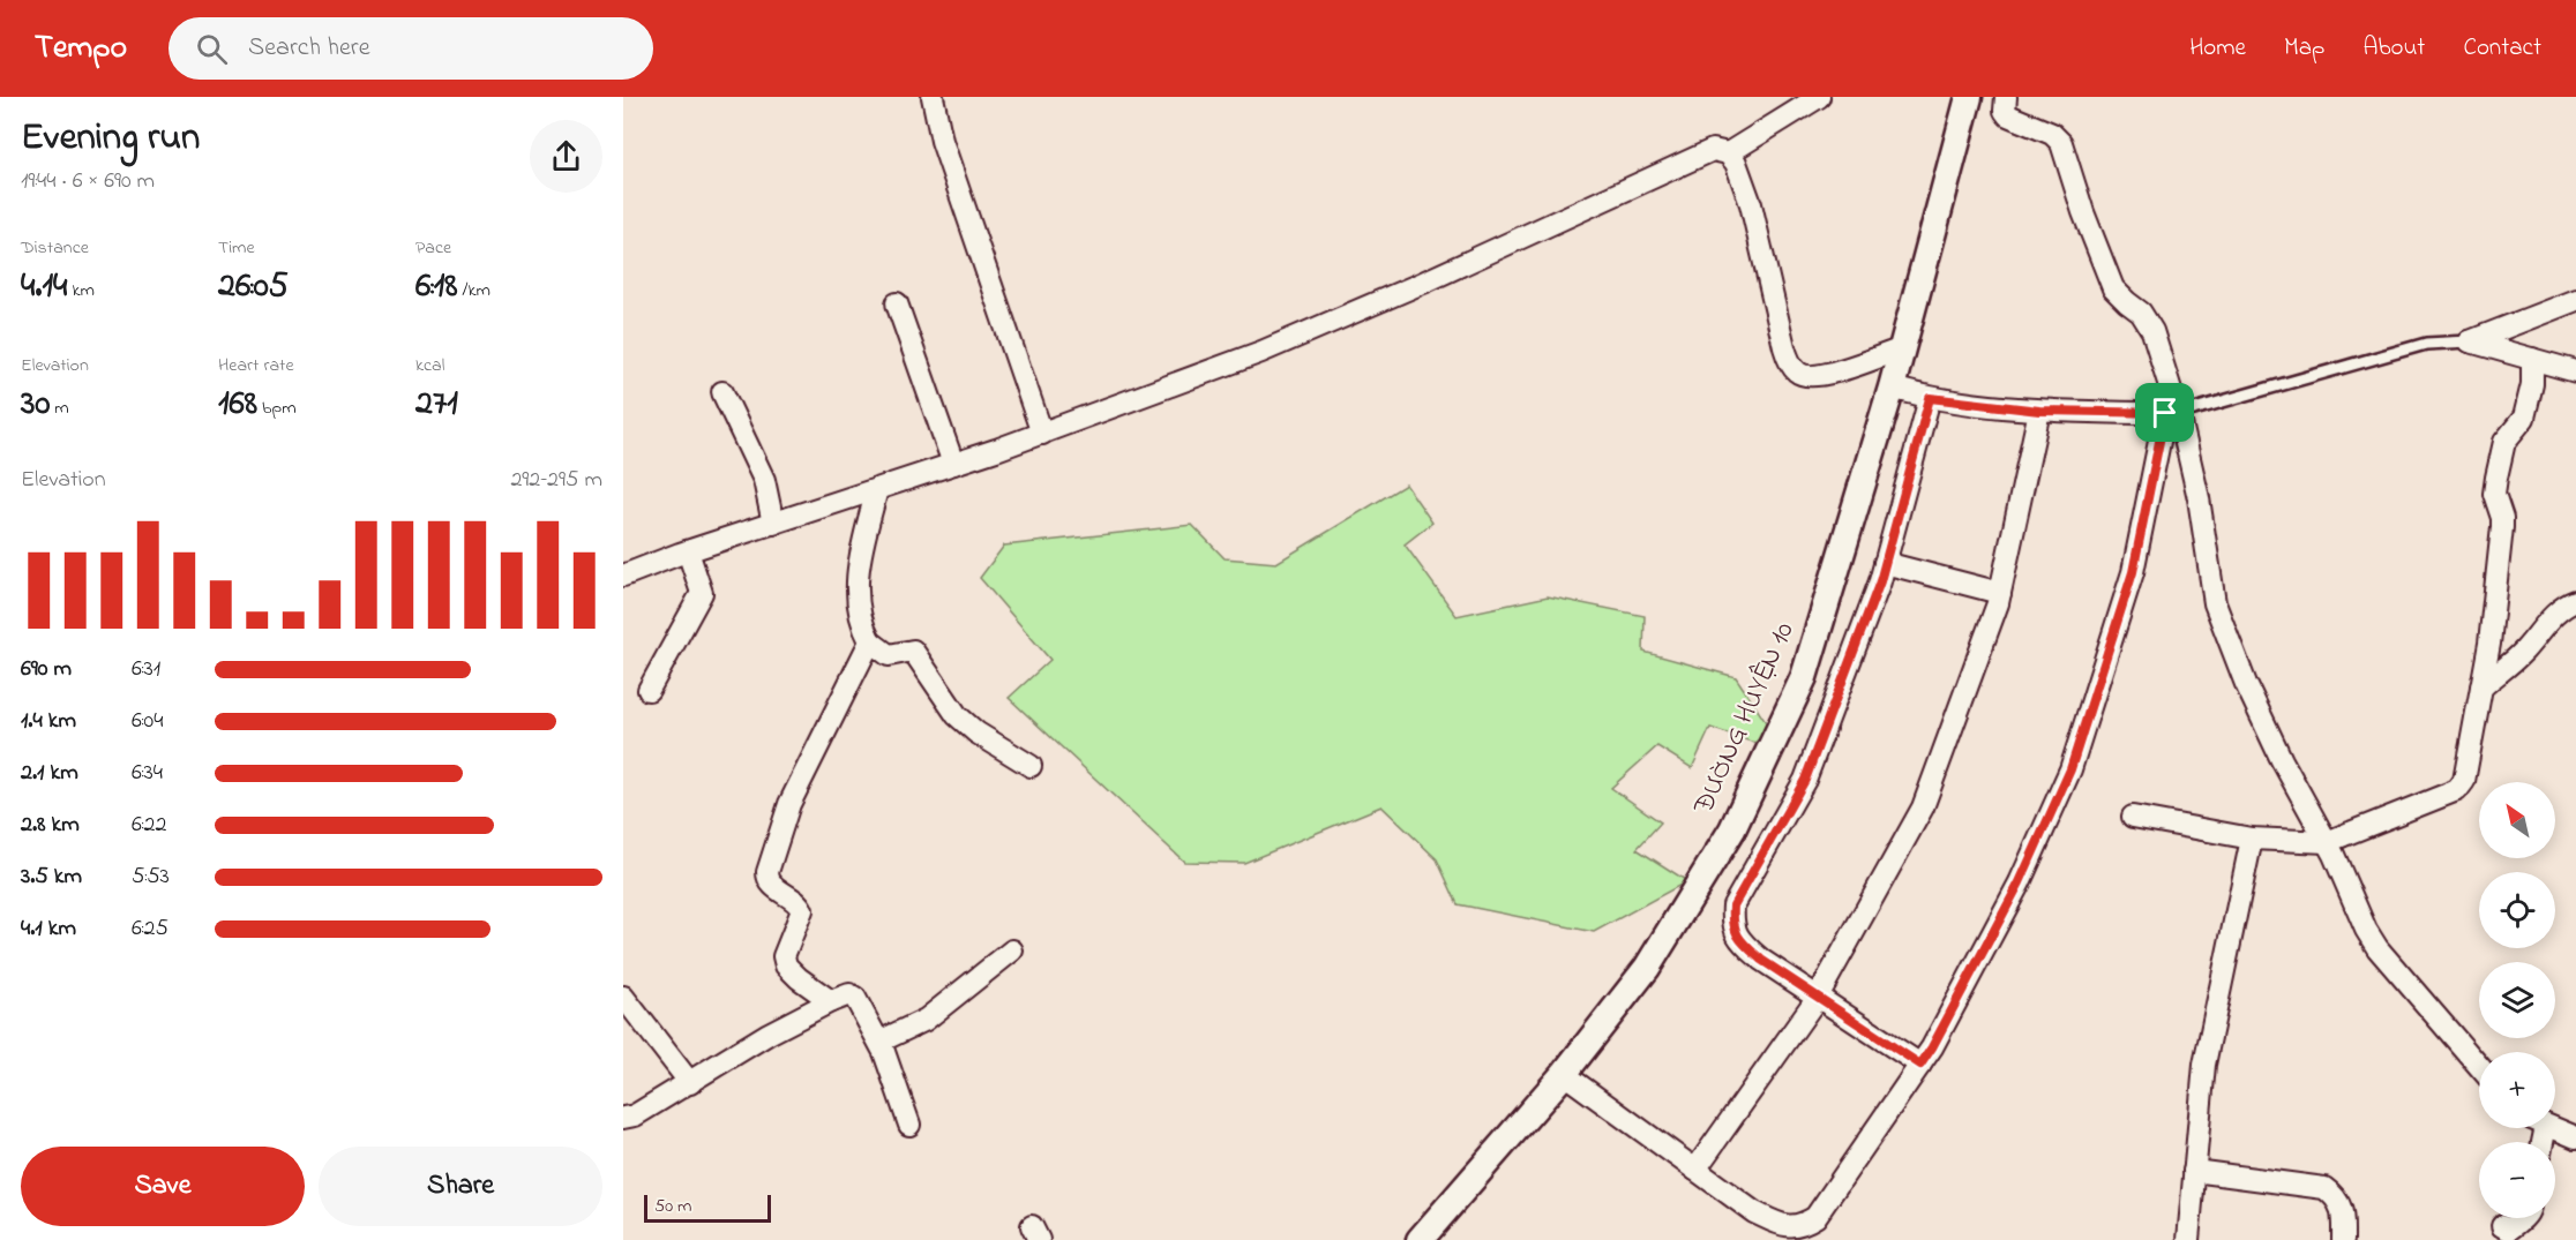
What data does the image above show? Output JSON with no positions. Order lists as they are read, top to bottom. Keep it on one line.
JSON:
{"streets":{"street":["ĐƯỜNG HUYỆN 10"]},"scale_bar":"50 m","north":"top left","page":{"header":"Tempo","search":"Search here","nav":["Home","Map","About","Contact"],"heading":["Evening run","19:44 · 6 × 690 m"],"stats":[["Distance","4.14 km"],["Time","26:05"],["Pace","6:18 /km"],["Elevation","30 m"],["Heart rate","168 bpm"],["kcal","271"]],"chart":["Elevation","292–295 m"],"list":[{"name":"690 m","note":"6:31"},{"name":"1.4 km","note":"6:04"},{"name":"2.1 km","note":"6:34"},{"name":"2.8 km","note":"6:22"},{"name":"3.5 km","note":"5:53"},{"name":"4.1 km","note":"6:25"}],"map_buttons":["+","−"],"buttons":["Save","Share"],"scale":"50 m"}}
